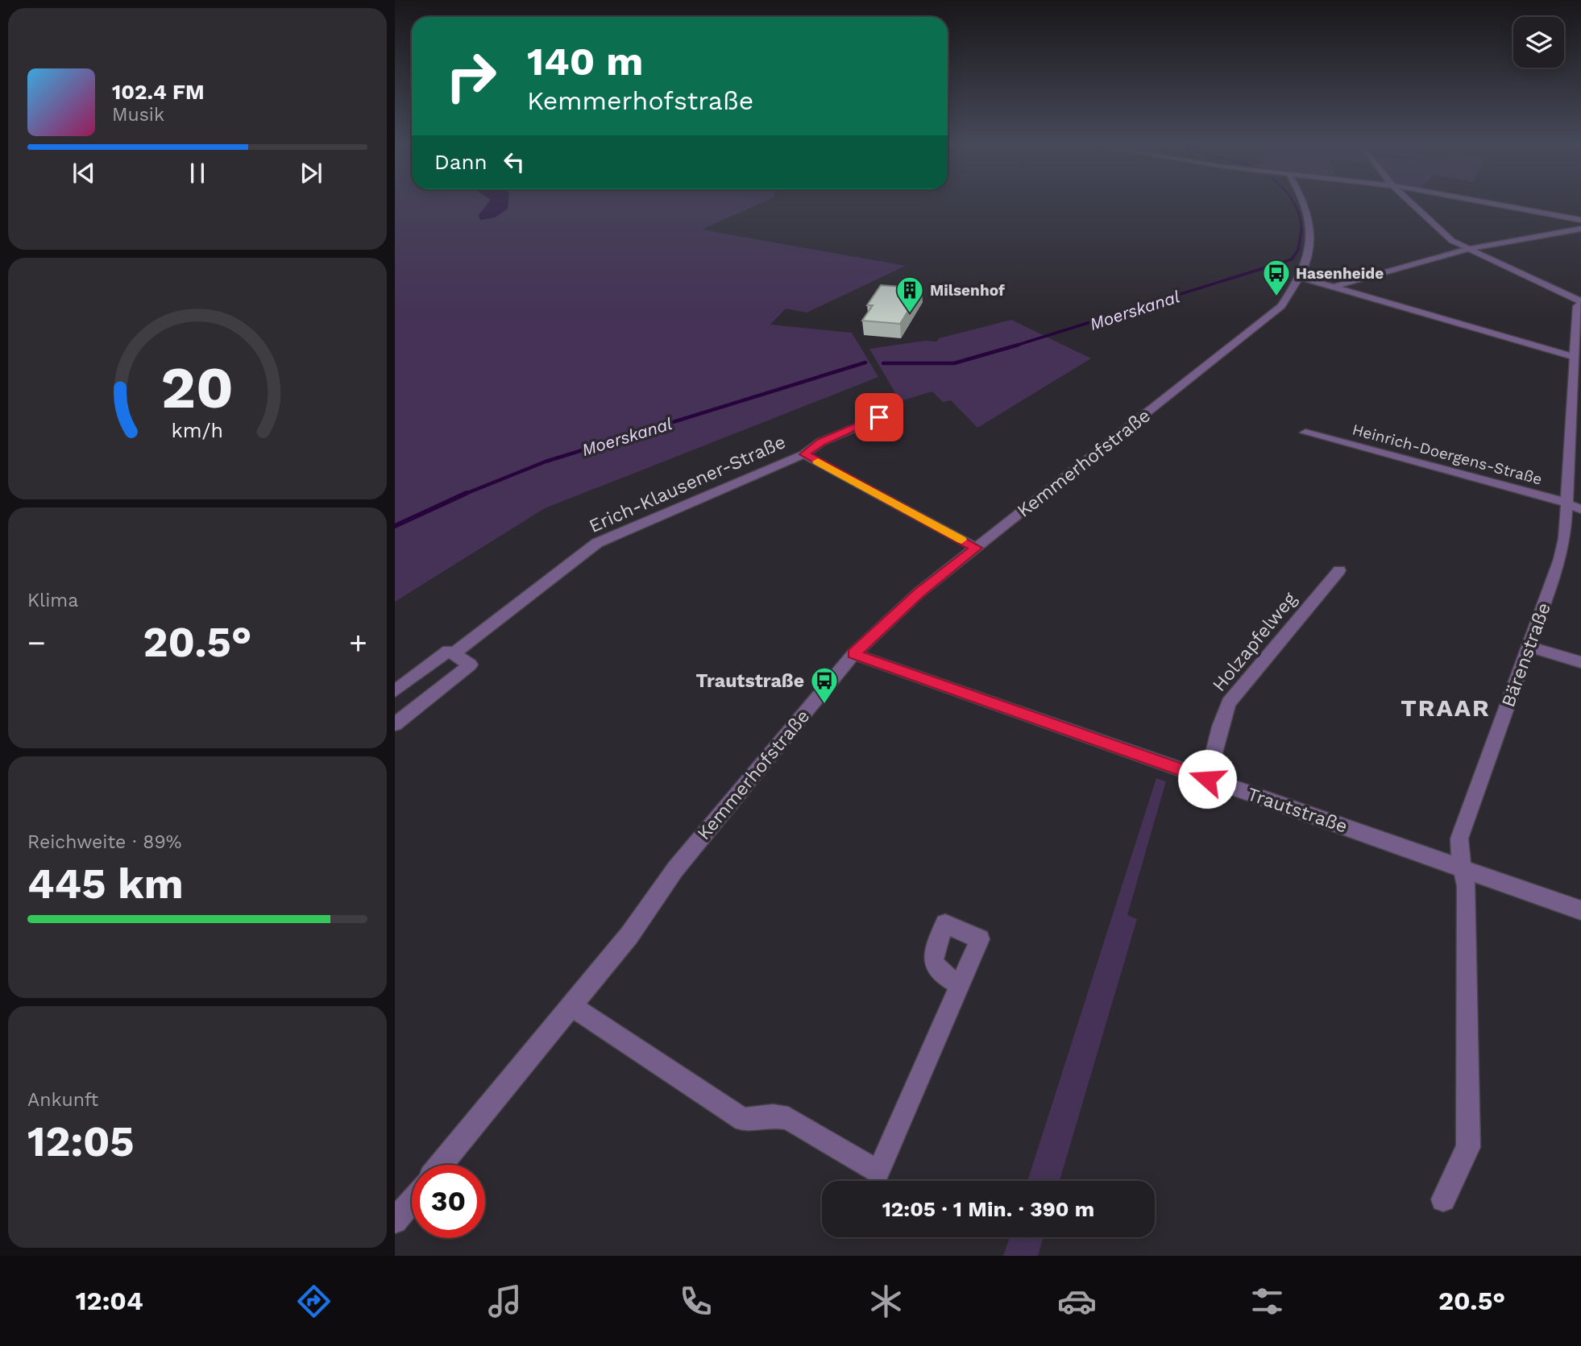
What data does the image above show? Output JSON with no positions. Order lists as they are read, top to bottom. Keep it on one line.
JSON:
{"streets":{"street":["Heinrich-Doergens-Straße","Kemmerhofstraße","Erich-Klausener-Straße","Holzapfelweg","Bärenstraße","Trautstraße"]},"crossings":[["Heinrich-Doergens-Straße","Bärenstraße"],["Kemmerhofstraße","Erich-Klausener-Straße"],["Kemmerhofstraße","Trautstraße"],["Holzapfelweg","Trautstraße"],["Bärenstraße","Trautstraße"]],"districts":["TRAAR"],"water":["Moerskanal"],"places":{"bus stop":["Hasenheide","Trautstraße"],"building":["Milsenhof"]},"page":{"turn":["140 m","Kemmerhofstraße"],"song":["102.4 FM","Musik"],"then":"Dann","tile":["Klima",["Reichweite · 89%","445 km"],["Ankunft","12:05"]],"heat":["−","20.5°","+"],"limit":"30","trip":"12:05 · 1 Min. · 390 m","tabs":["12:04","20.5°"],"gauge":["20","km/h"]}}
